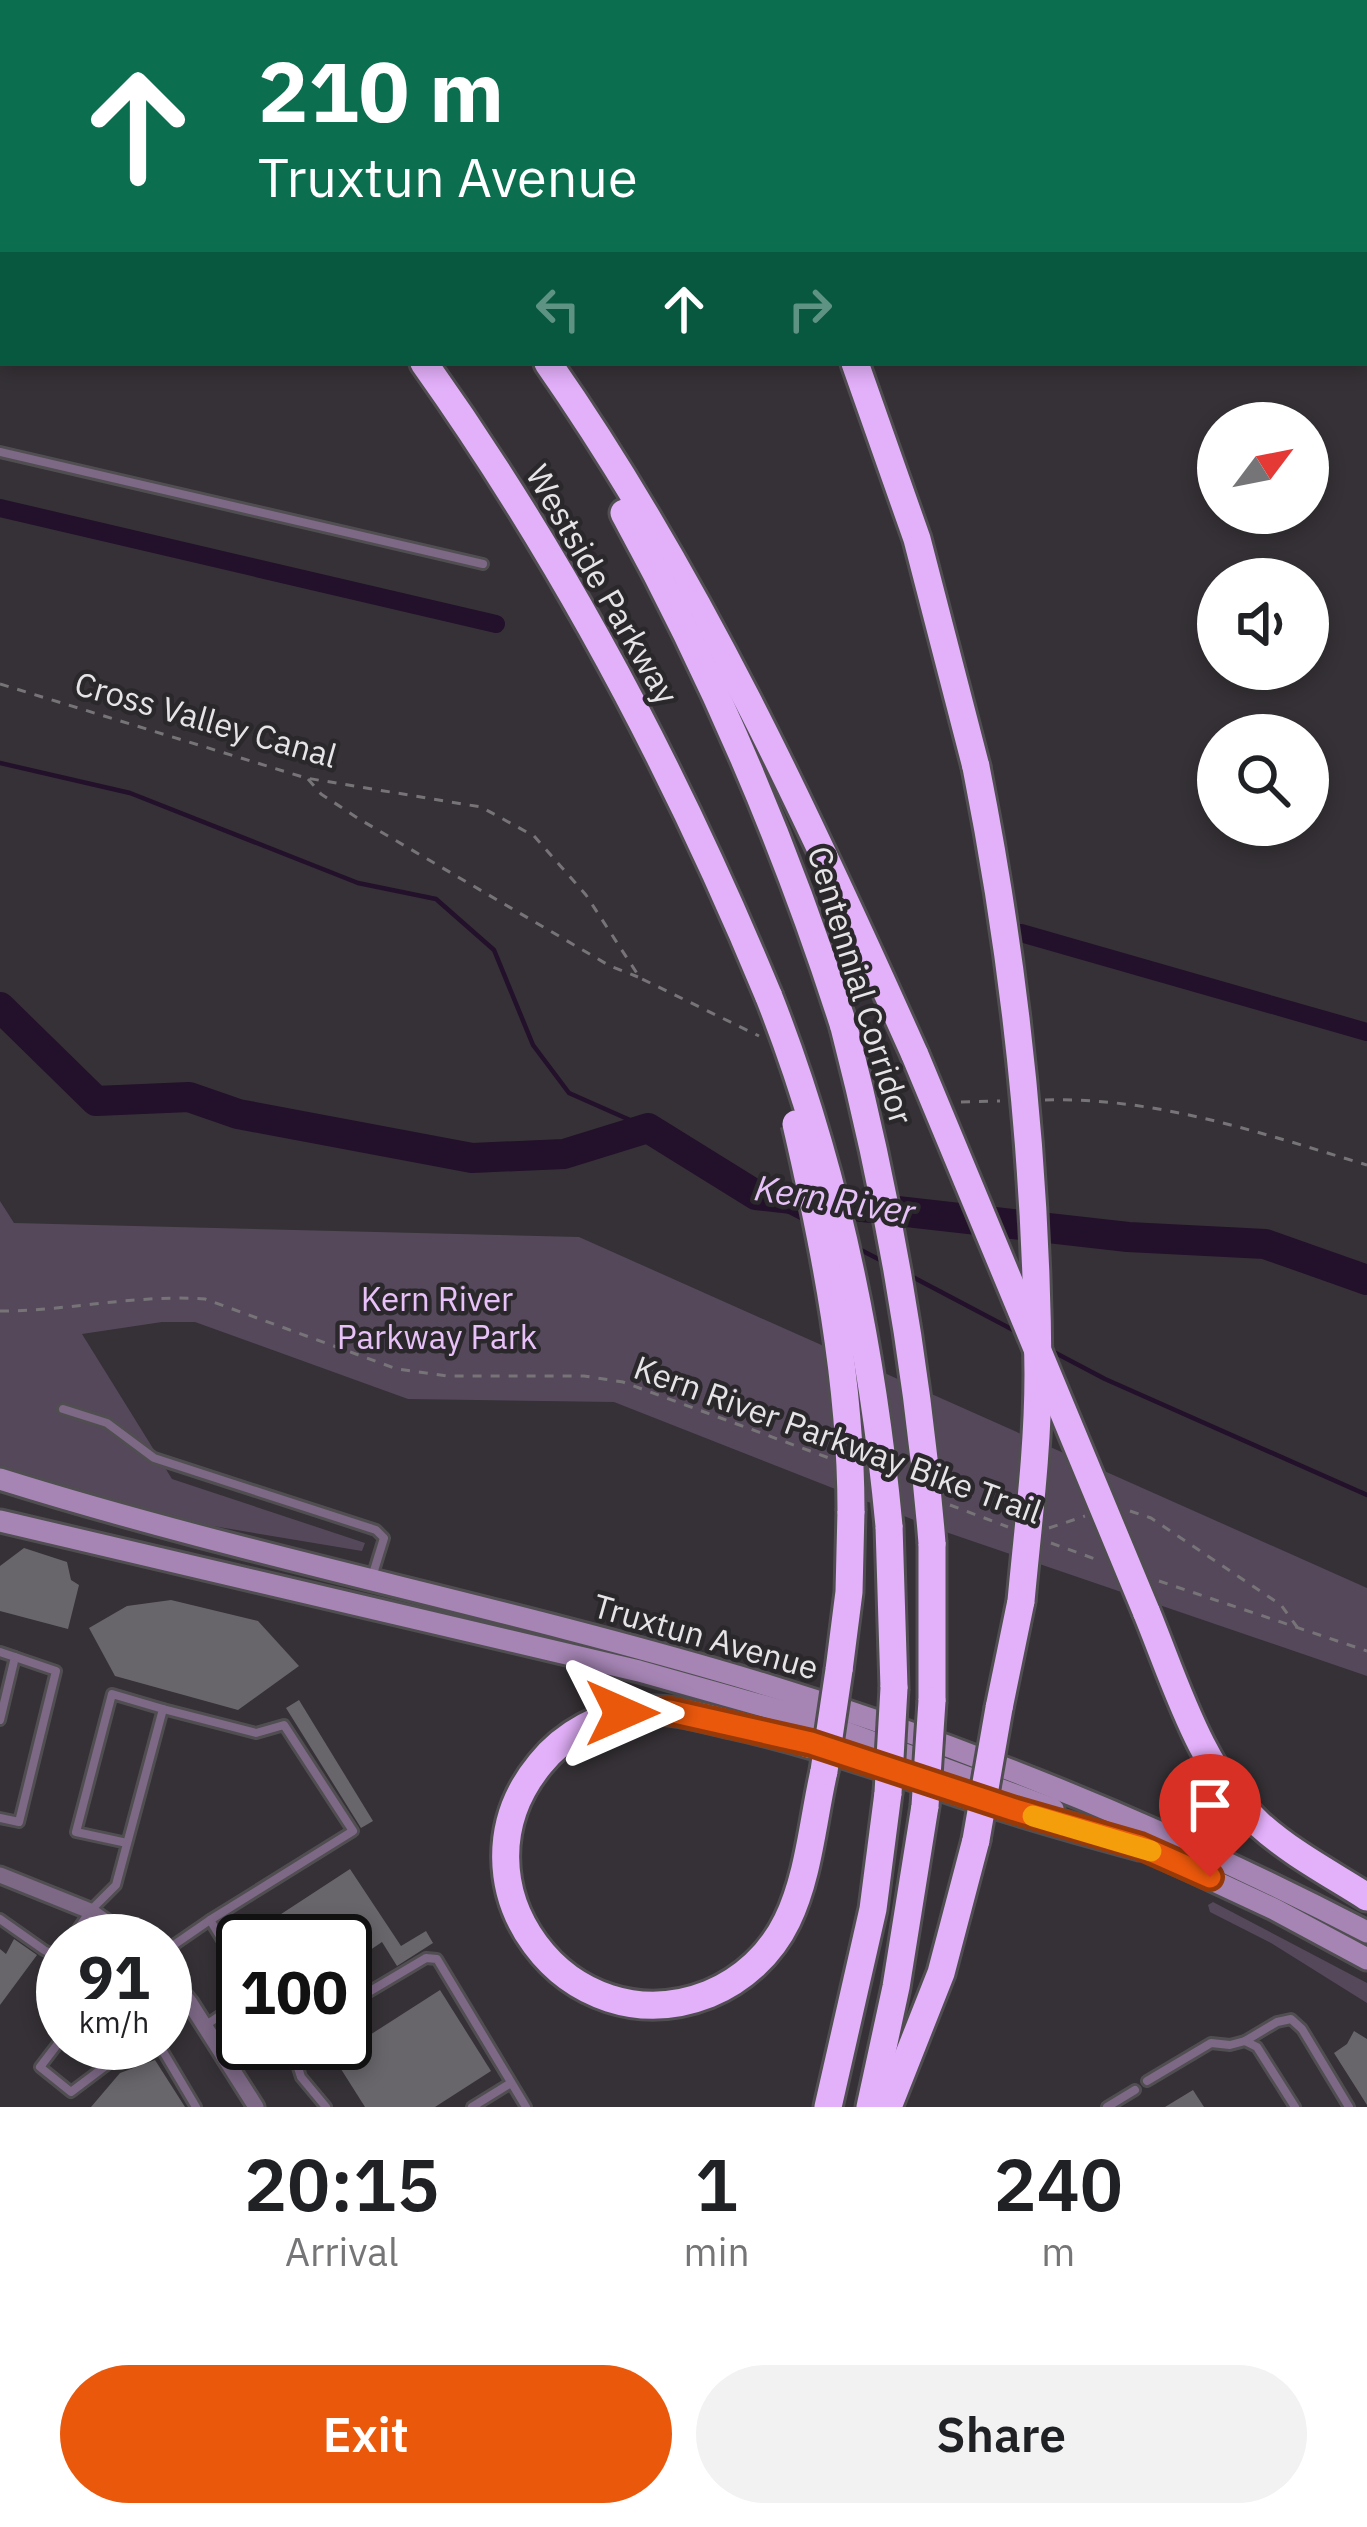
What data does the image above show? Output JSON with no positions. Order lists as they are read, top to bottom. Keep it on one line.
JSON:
{"streets":{"highway":["Westside Parkway","Centennial Corridor"],"main road":["Truxtun Avenue"],"path":["Cross Valley Canal","Kern River Parkway Bike Trail"]},"water":["Kern River"],"parks":["Kern River Parkway Park"],"north":"top right","page":{"turn":["210 m","Truxtun Avenue"],"speed":"91 km/h","limit":"100","eta":["20:15","Arrival","1","min","240","m"],"buttons":["Exit","Share"]}}
